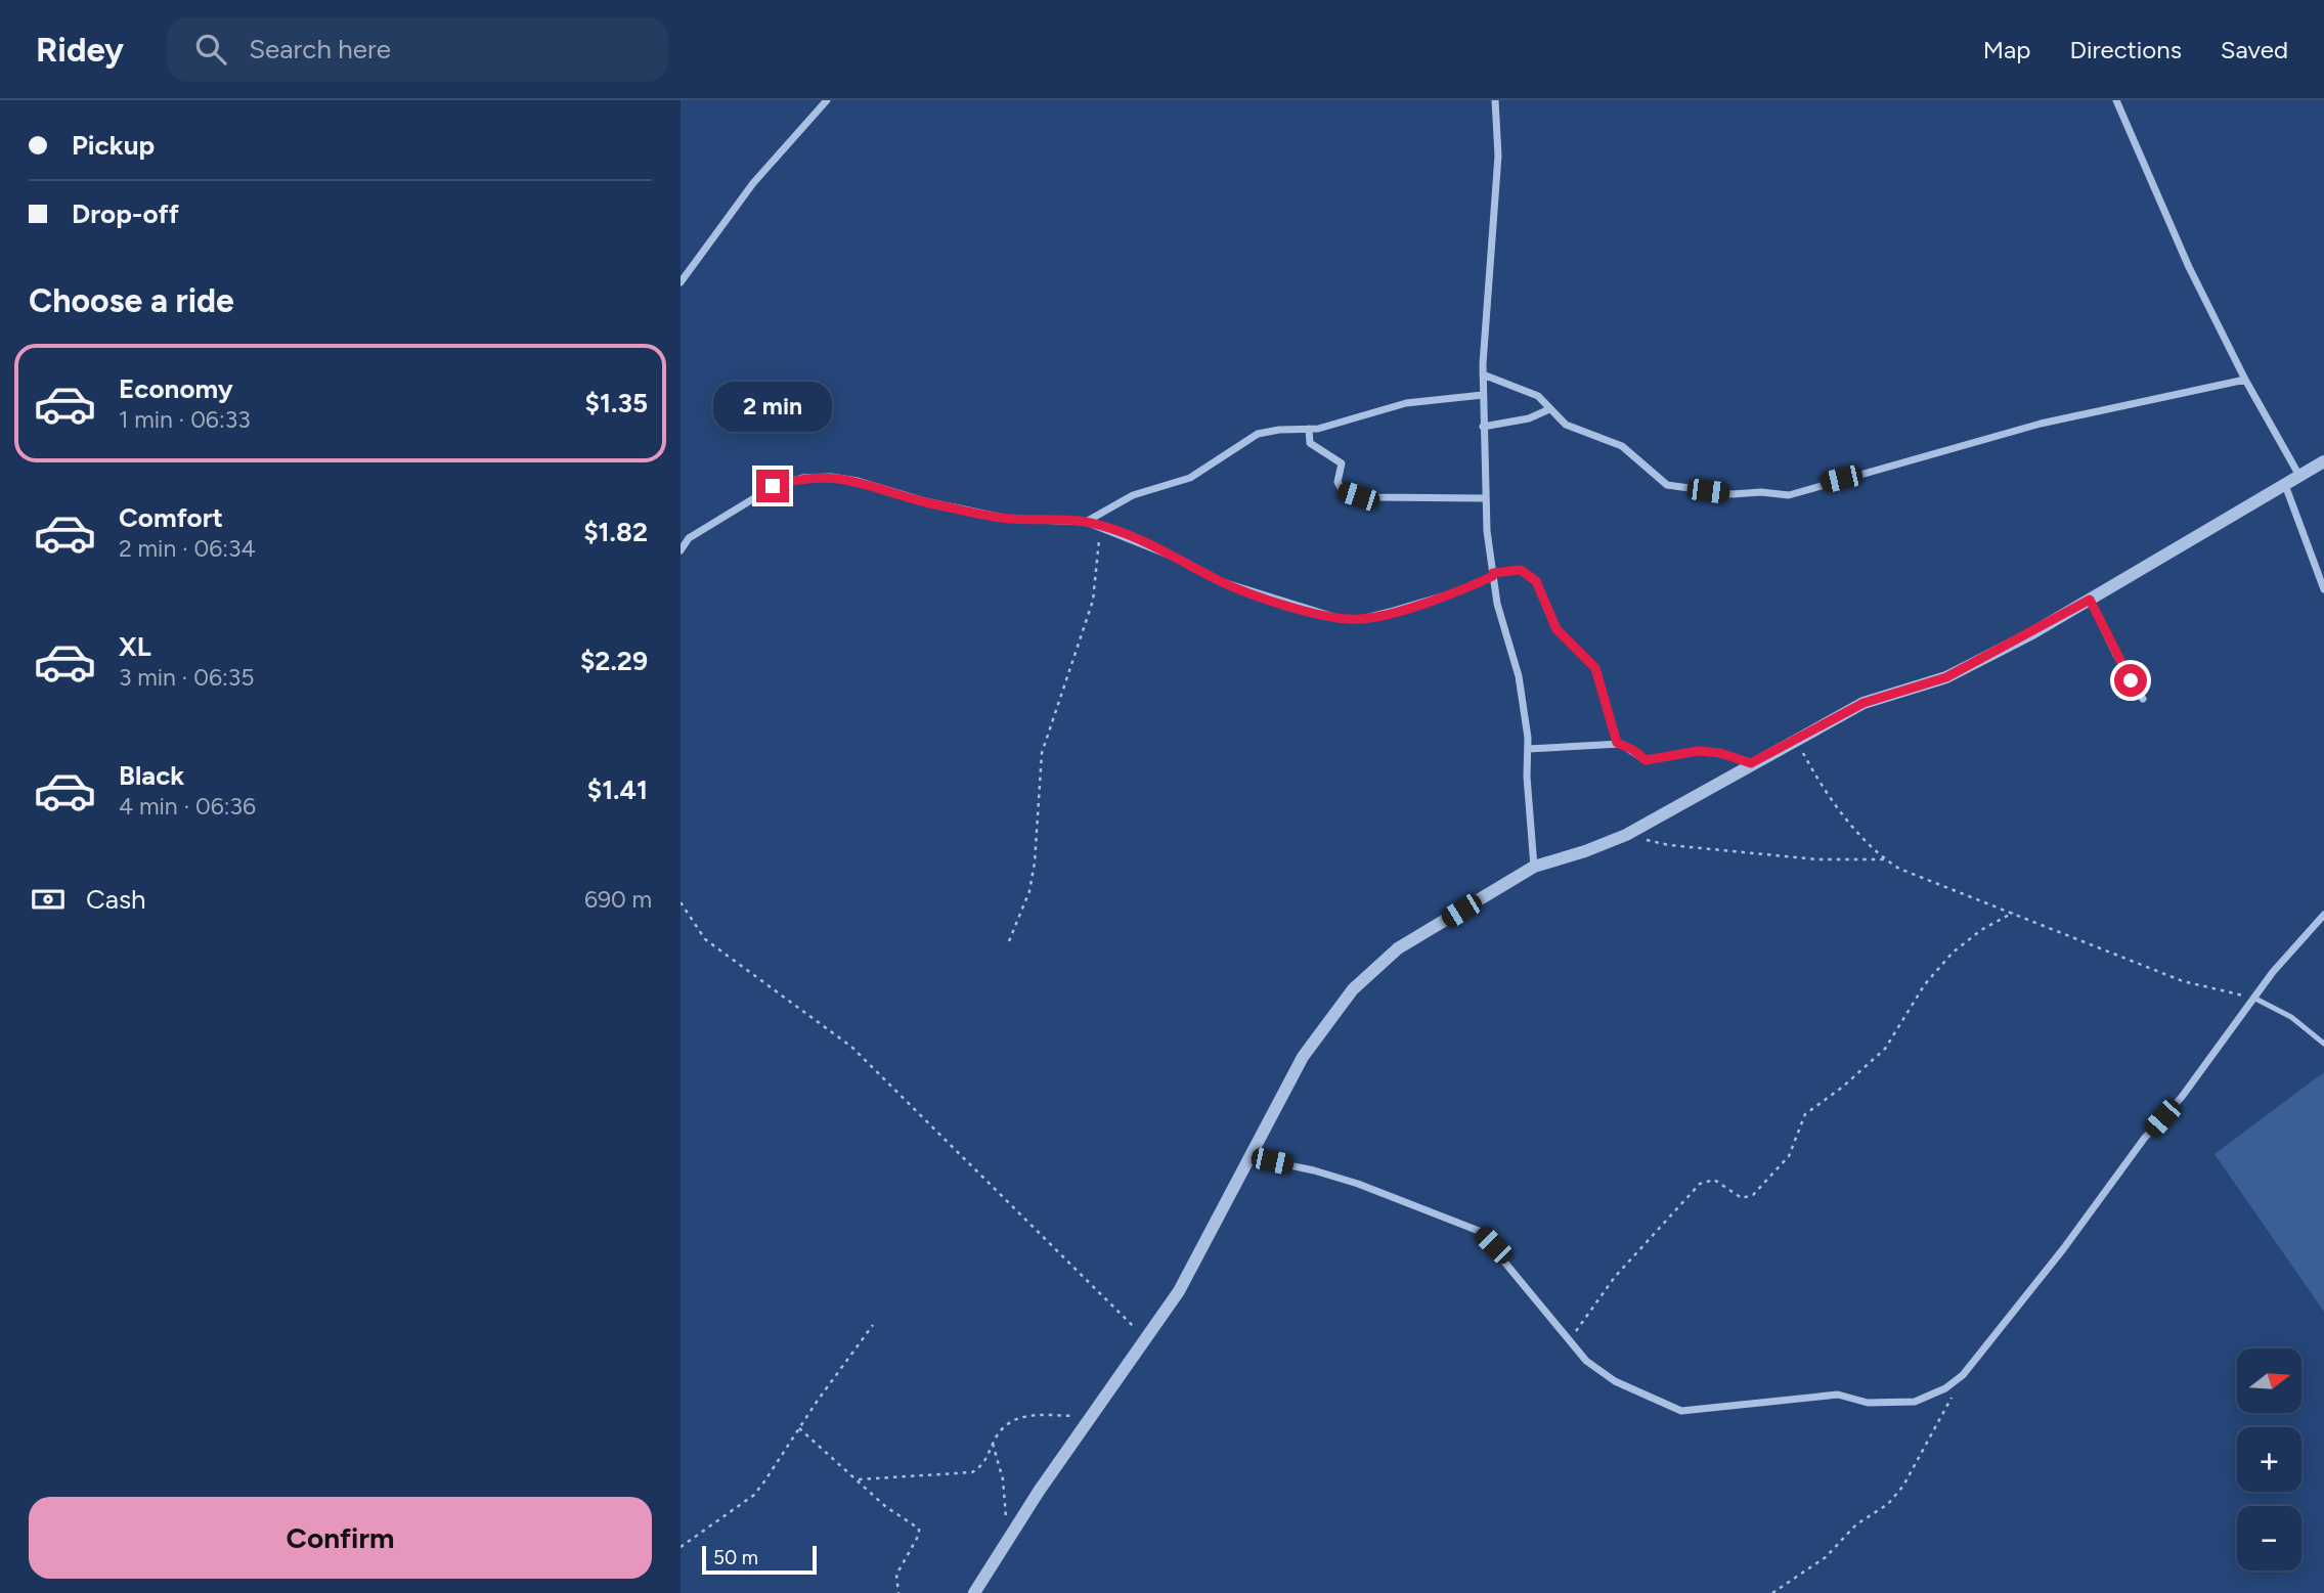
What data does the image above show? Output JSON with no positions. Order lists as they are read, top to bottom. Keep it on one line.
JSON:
{"scale_bar":"50 m","north":"right","page":{"header":"Ridey","search":"Search here","nav":["Map","Directions","Saved"],"banner":["Pickup","Drop-off"],"heading":"Choose a ride","list":[{"name":"Economy","note":"1 min · 06:33","value":"$1.35"},{"name":"Comfort","note":"2 min · 06:34","value":"$1.82"},{"name":"XL","note":"3 min · 06:35","value":"$2.29"},{"name":"Black","note":"4 min · 06:36","value":"$1.41"}],"bubble":"2 min","pay":["Cash","690 m"],"map_buttons":["+","−"],"buttons":"Confirm","scale":"50 m"}}
